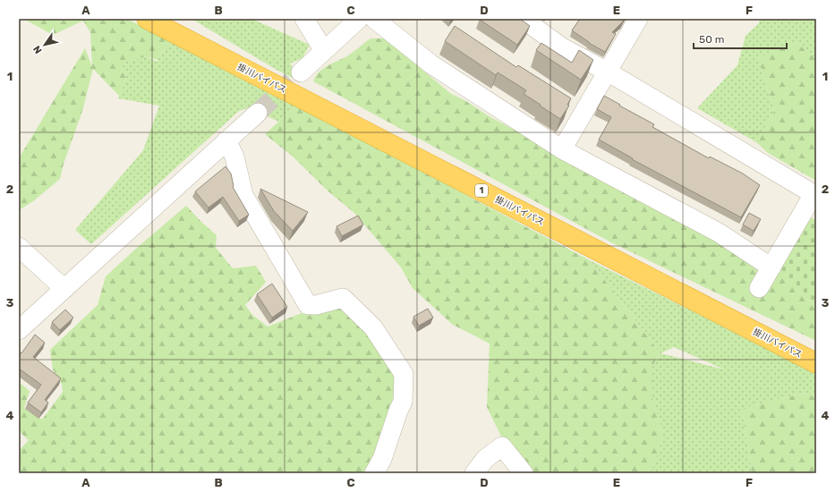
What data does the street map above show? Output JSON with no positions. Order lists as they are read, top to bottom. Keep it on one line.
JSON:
{"streets":{"highway":["掛川バイパス","1"]},"scale_bar":"50 m","north":"bottom left","grid":{"columns":["A","B","C","D","E","F"],"rows":["1","2","3","4"]}}
